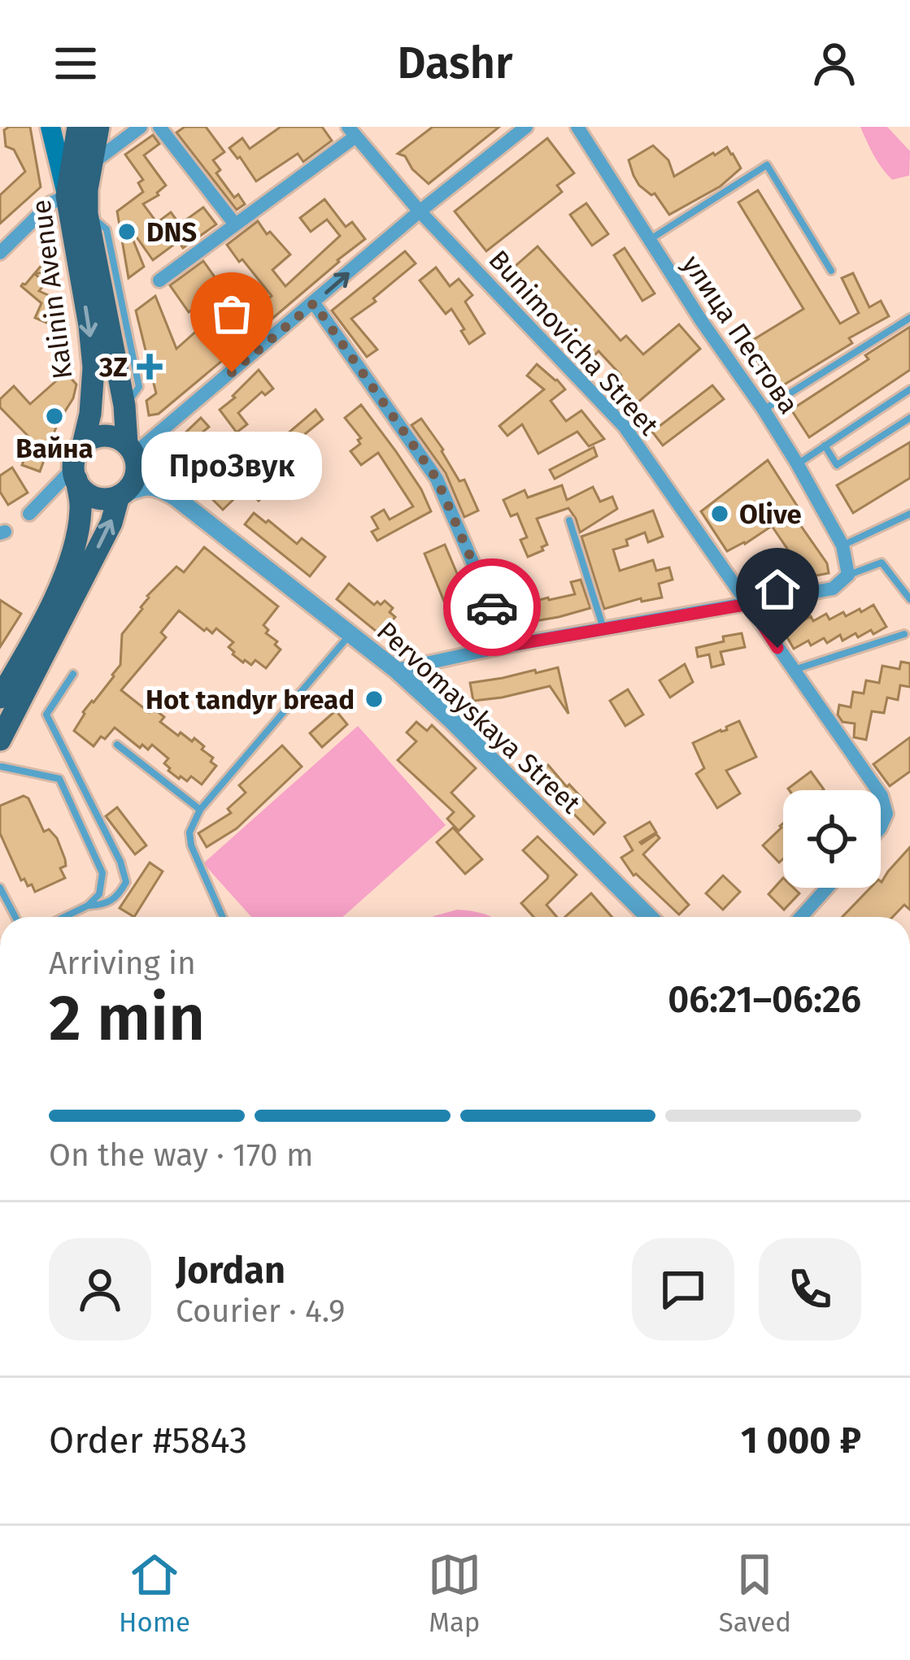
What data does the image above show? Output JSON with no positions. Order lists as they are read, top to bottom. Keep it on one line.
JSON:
{"streets":{"main road":["Kalinin Avenue"],"street":["улица Пестова","Bunimovicha Street","Pervomayskaya Street"]},"crossings":[["Kalinin Avenue","Pervomayskaya Street"]],"places":{"other":["DNS","ПроЗвук","Вайна","Olive","Hot tandyr bread"],"health":["3Z"]},"page":{"header":"Dashr","bubble":"ПроЗвук","heading":["2 min","Arriving in","06:21–06:26"],"panel":["Jordan","Courier · 4.9","Order #5843","1 000 ₽"],"bar":"On the way · 170 m","tabs":["Home","Map","Saved"]}}
